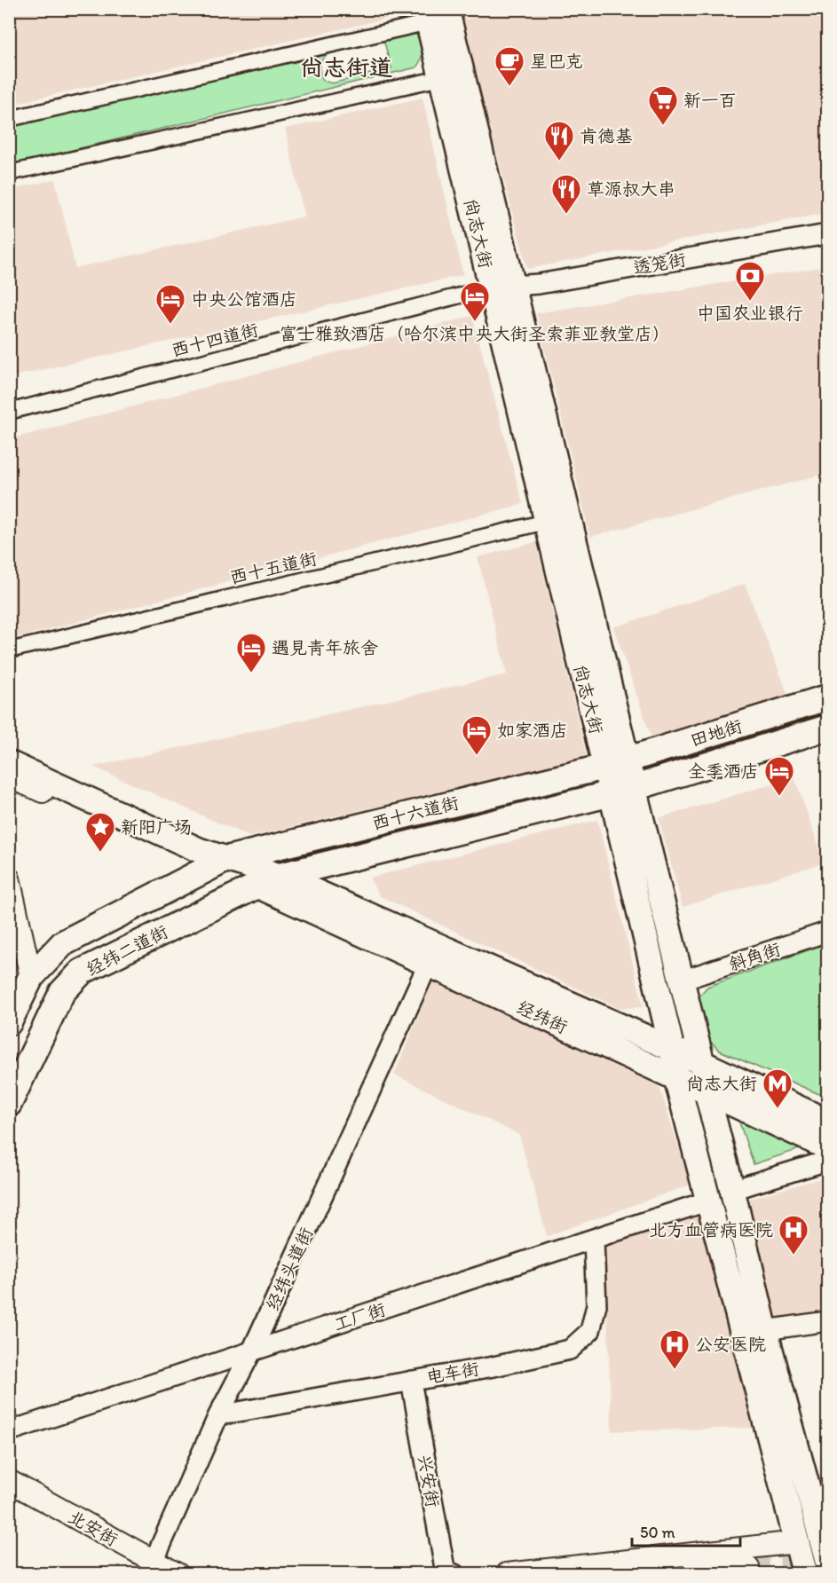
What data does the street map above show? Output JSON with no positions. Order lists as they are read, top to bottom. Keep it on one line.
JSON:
{"streets":{"highway":["田地街","西十六道街","经纬二道街"],"main road":["尚志大街","经纬街","北安街"],"street":["透笼街","西十四道街","西十五道街","斜角街","经纬头道街","工厂街","电车街","兴安街"]},"crossings":[["尚志大街","透笼街"],["尚志大街","西十四道街"],["尚志大街","西十五道街"],["尚志大街","田地街"],["尚志大街","西十六道街"],["尚志大街","斜角街"],["尚志大街","经纬街"],["尚志大街","工厂街"],["透笼街","西十四道街"],["田地街","西十六道街"],["西十六道街","经纬二道街"],["西十六道街","经纬街"],["经纬二道街","经纬街"],["经纬街","经纬头道街"],["经纬头道街","工厂街"],["经纬头道街","电车街"],["经纬头道街","北安街"],["工厂街","电车街"],["电车街","兴安街"]],"districts":["尚志街道"],"places":{"cafe":["星巴克"],"supermarket":["新一百"],"restaurant":["肯德基","草源叔大串"],"bank":["中国农业银行"],"hotel":["富士雅致酒店（哈尔滨中央大街圣索菲亚教堂店）","中央公馆酒店","遇見青年旅舍","如家酒店","全季酒店"],"place":["新阳广场"],"metro station":["尚志大街"],"hospital":["北方血管病医院","公安医院"]},"scale_bar":"50 m"}
